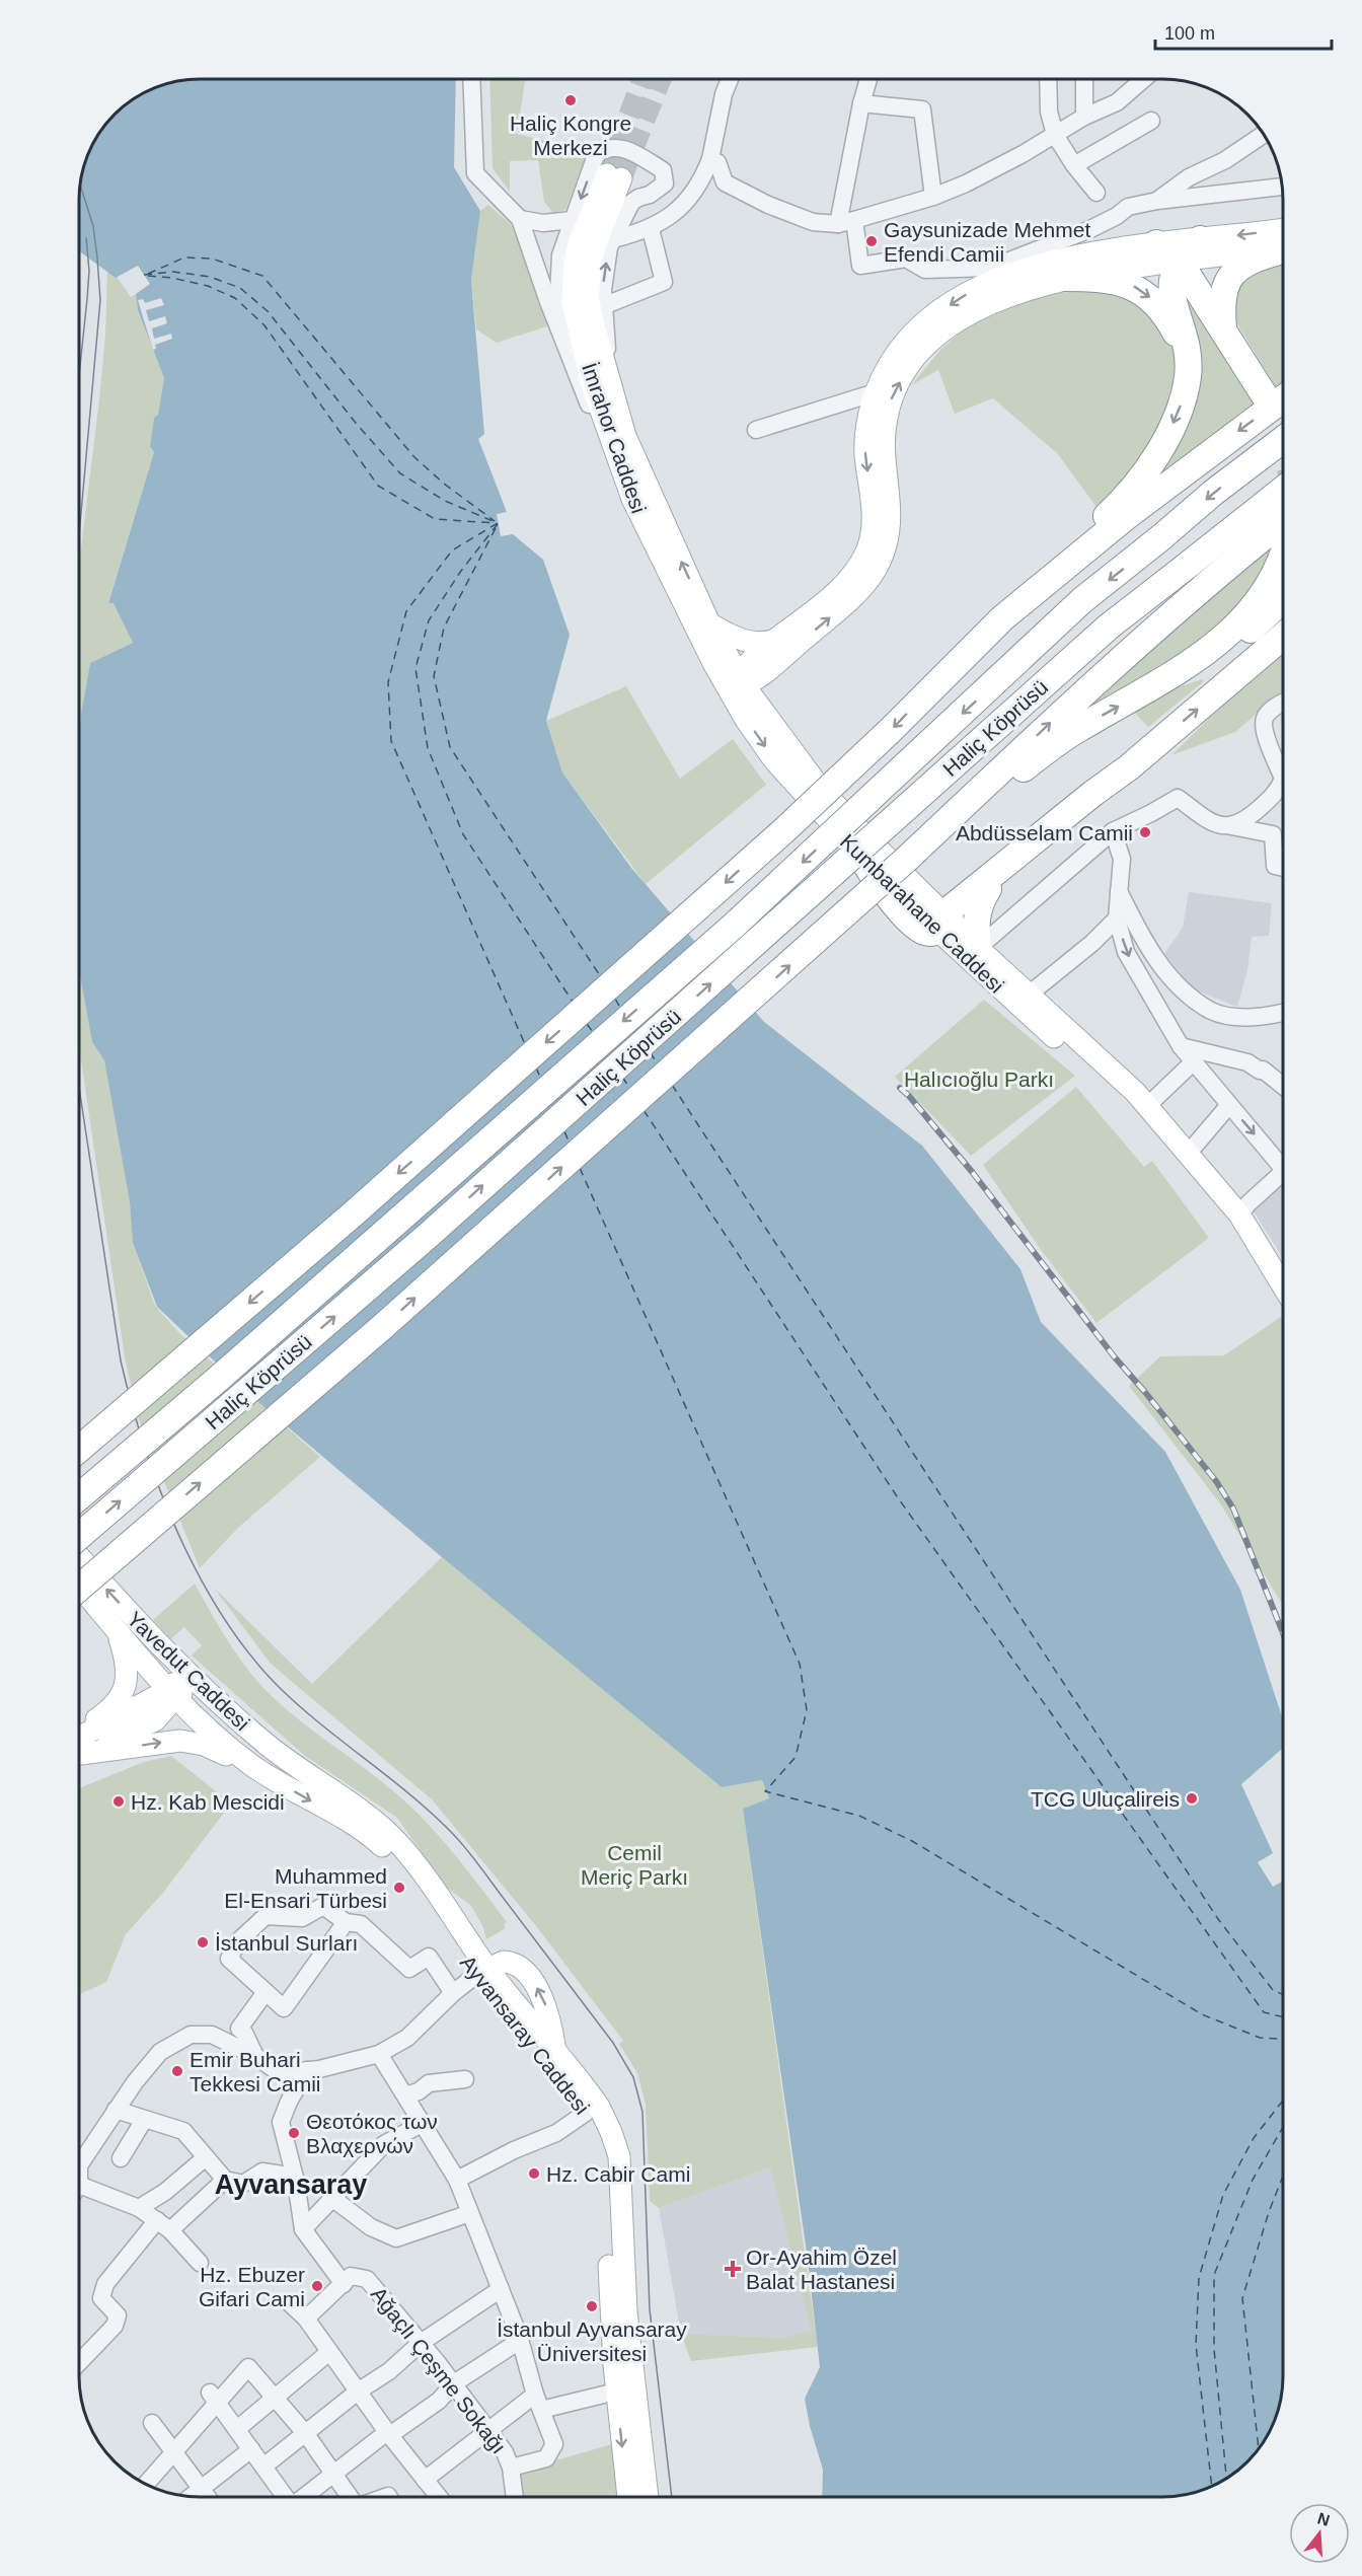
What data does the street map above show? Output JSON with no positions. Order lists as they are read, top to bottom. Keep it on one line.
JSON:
{"streets":{"highway":["Haliç Köprüsü"],"main road":["İmrahor Caddesi","Kumbarahane Caddesi","Yavedut Caddesi","Ayvansaray Caddesi"],"street":["Ağaçlı Çeşme Sokağı"]},"crossings":[["İmrahor Caddesi","Kumbarahane Caddesi"],["Yavedut Caddesi","Ayvansaray Caddesi"]],"districts":["Ayvansaray"],"parks":["Halıcıoğlu Parkı","Cemil Meriç Parkı"],"places":{"other":["Haliç Kongre Merkezi","Gaysunizade Mehmet Efendi Camii","Abdüsselam Camii","TCG Uluçalireis","Hz. Kab Mescidi","Muhammed El-Ensari Türbesi","İstanbul Surları","Emir Buhari Tekkesi Camii","Θεοτόκος των Βλαχερνών","Hz. Cabir Cami","Hz. Ebuzer Gifari Cami","İstanbul Ayvansaray Üniversitesi"],"health":["Or-Ayahim Özel Balat Hastanesi"]},"scale_bar":"100 m","north":"top"}
